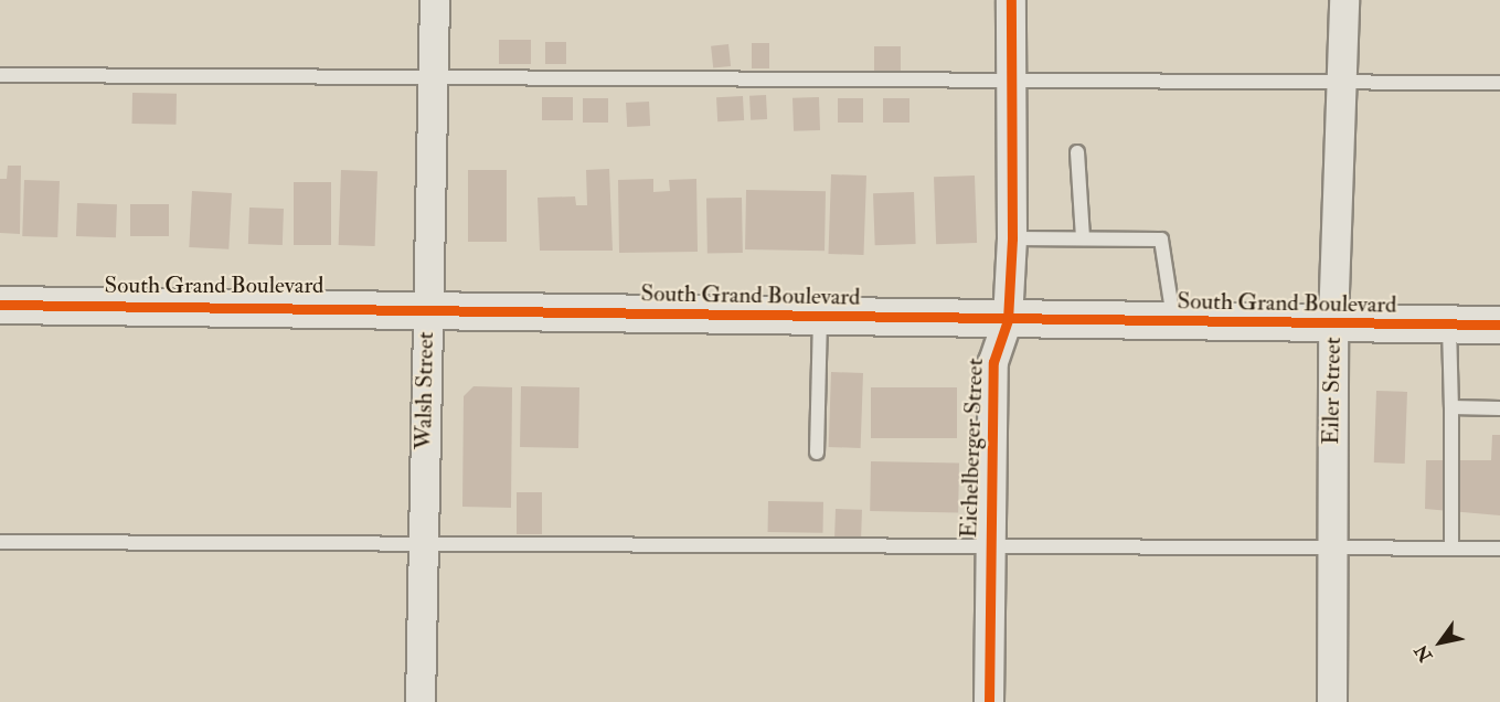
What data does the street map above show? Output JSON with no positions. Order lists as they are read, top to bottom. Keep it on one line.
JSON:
{"streets":{"main road":["South Grand Boulevard"],"street":["Walsh Street","Eiler Street","Eichelberger Street"]},"crossings":[["South Grand Boulevard","Walsh Street"],["South Grand Boulevard","Eiler Street"],["South Grand Boulevard","Eichelberger Street"]],"north":"bottom left"}
